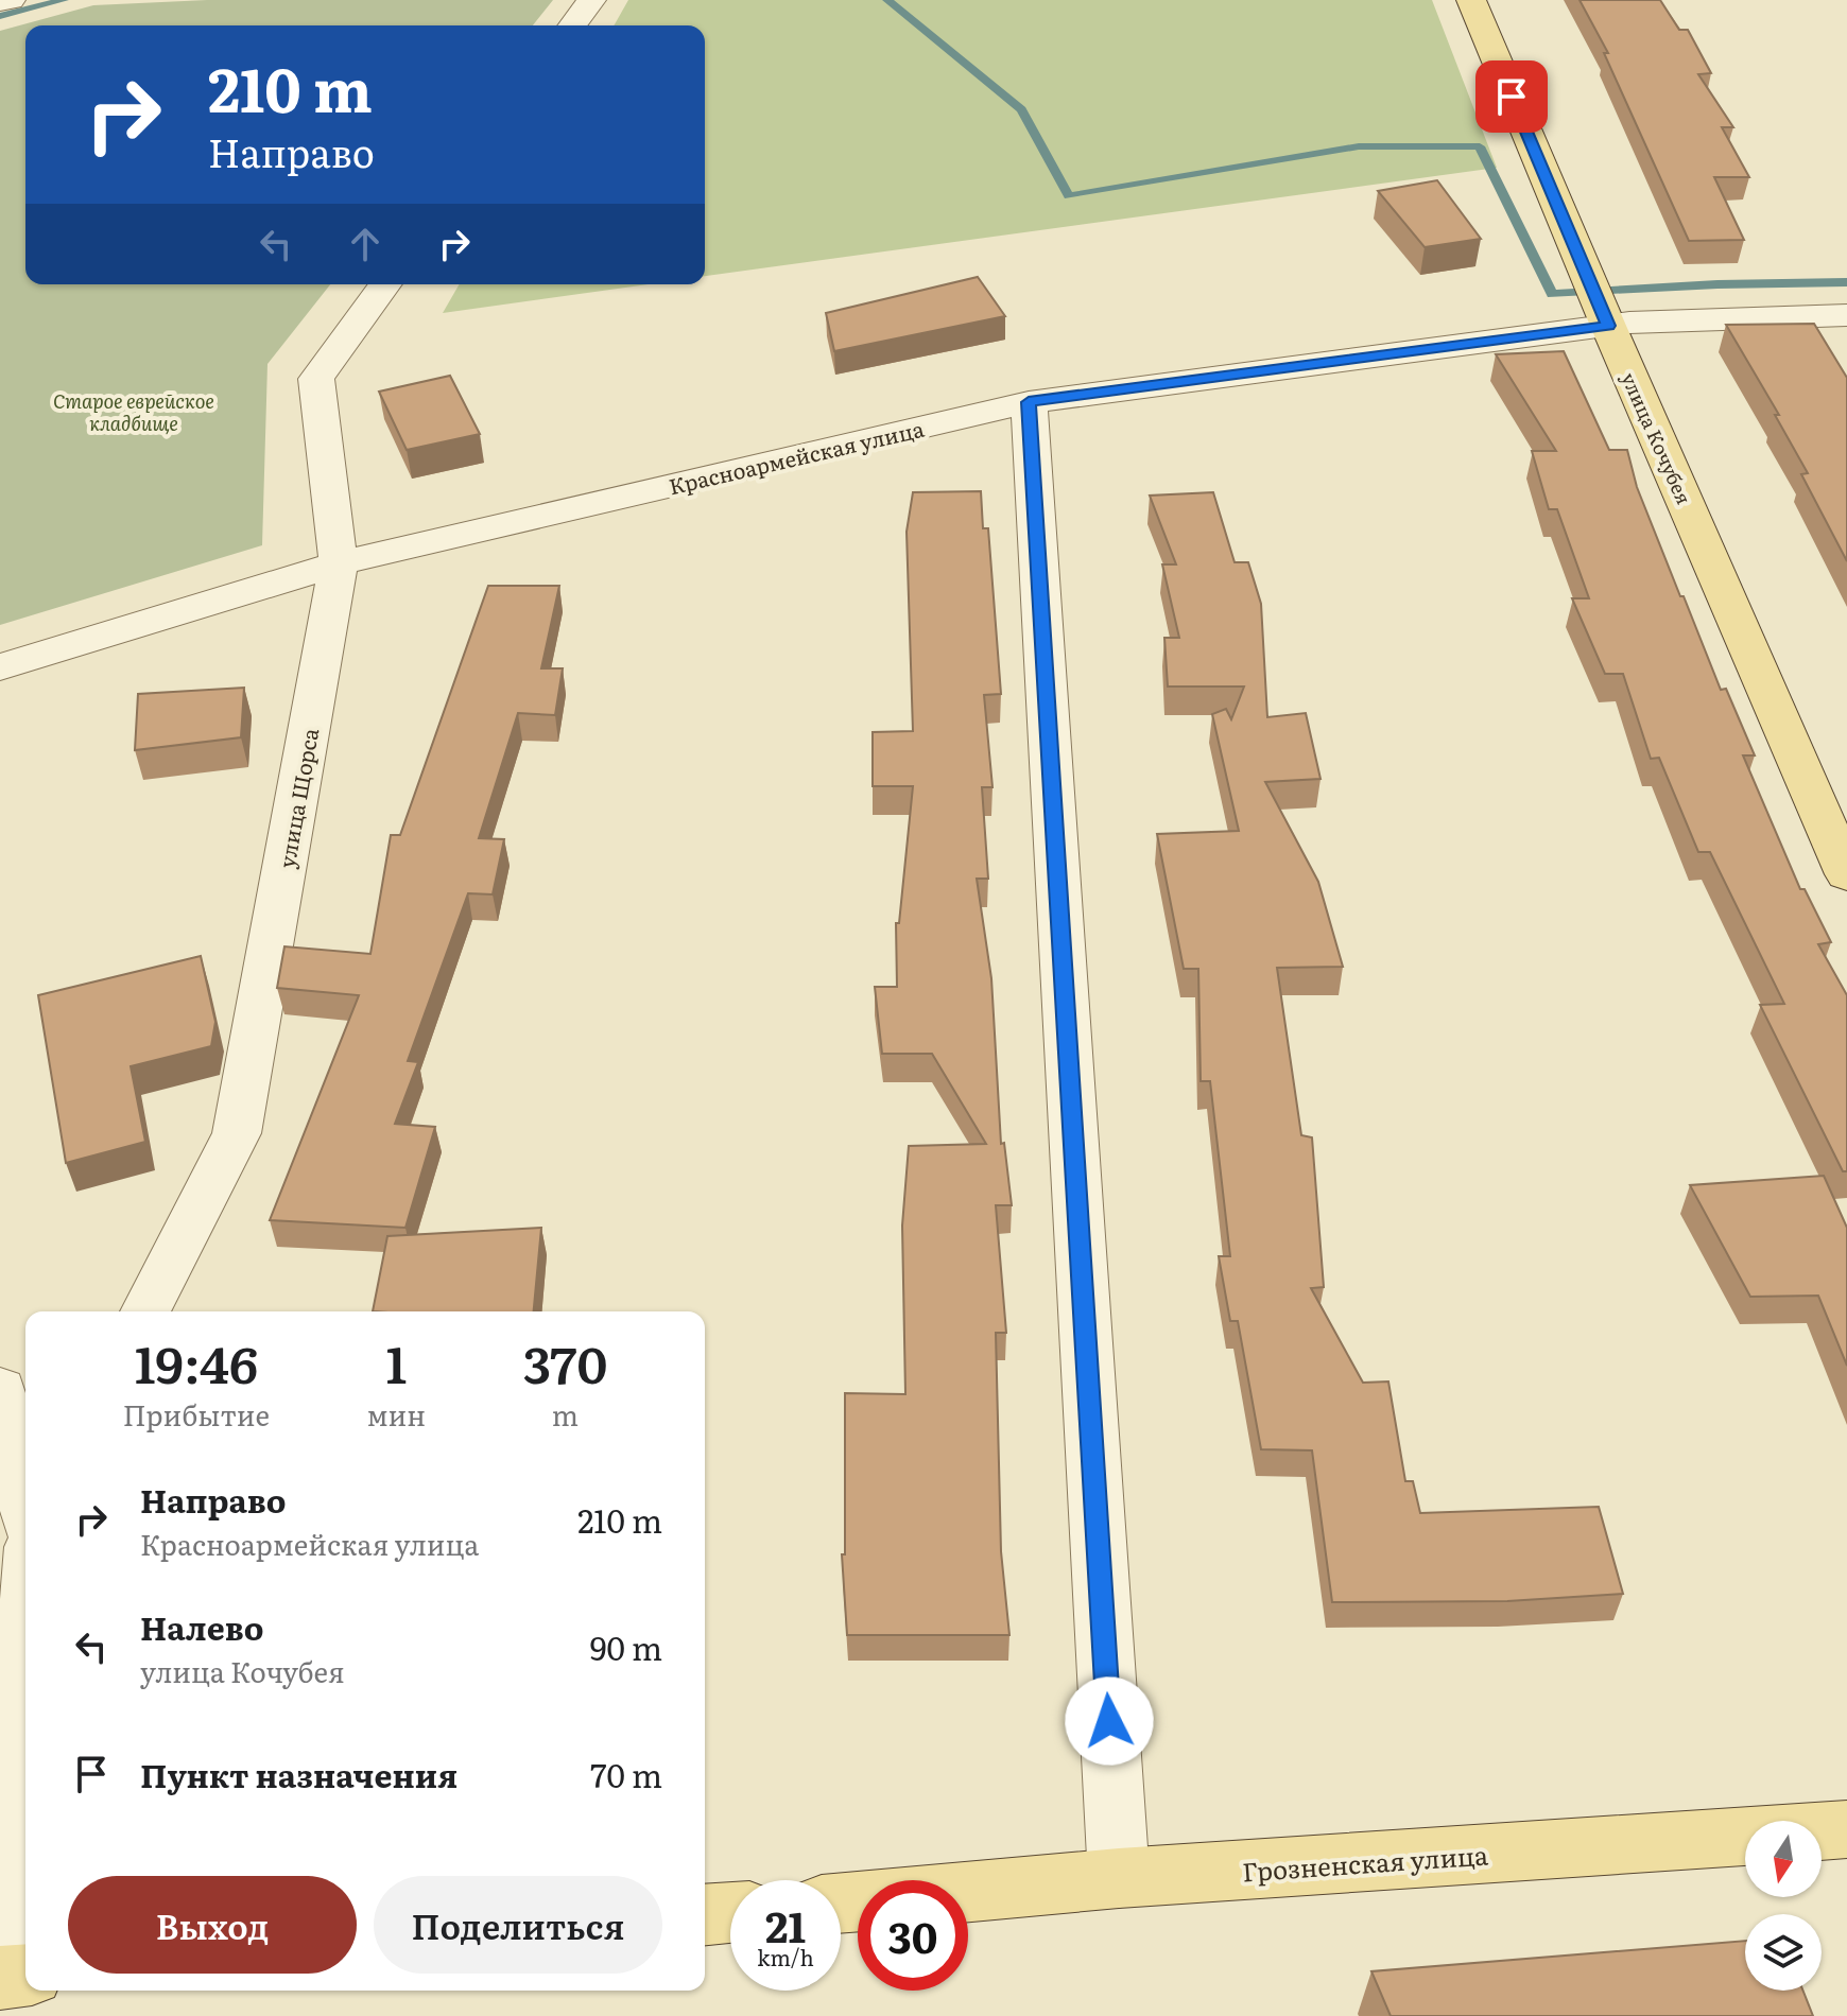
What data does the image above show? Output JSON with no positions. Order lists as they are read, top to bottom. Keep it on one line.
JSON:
{"streets":{"main road":["улица Кочубея","Грозненская улица"],"street":["Красноармейская улица","улица Щорса"]},"crossings":[["улица Кочубея","Красноармейская улица"],["Красноармейская улица","улица Щорса"]],"parks":["Старое еврейское кладбище"],"north":"bottom","page":{"turn":["210 m","Направо"],"eta":["19:46","Прибытие","1","мин","370","m"],"list":[{"name":"Направо","note":"Красноармейская улица","value":"210 m"},{"name":"Налево","note":"улица Кочубея","value":"90 m"},{"name":"Пункт назначения","value":"70 m"}],"buttons":["Выход","Поделиться"],"speed":"21 km/h","limit":"30"}}
